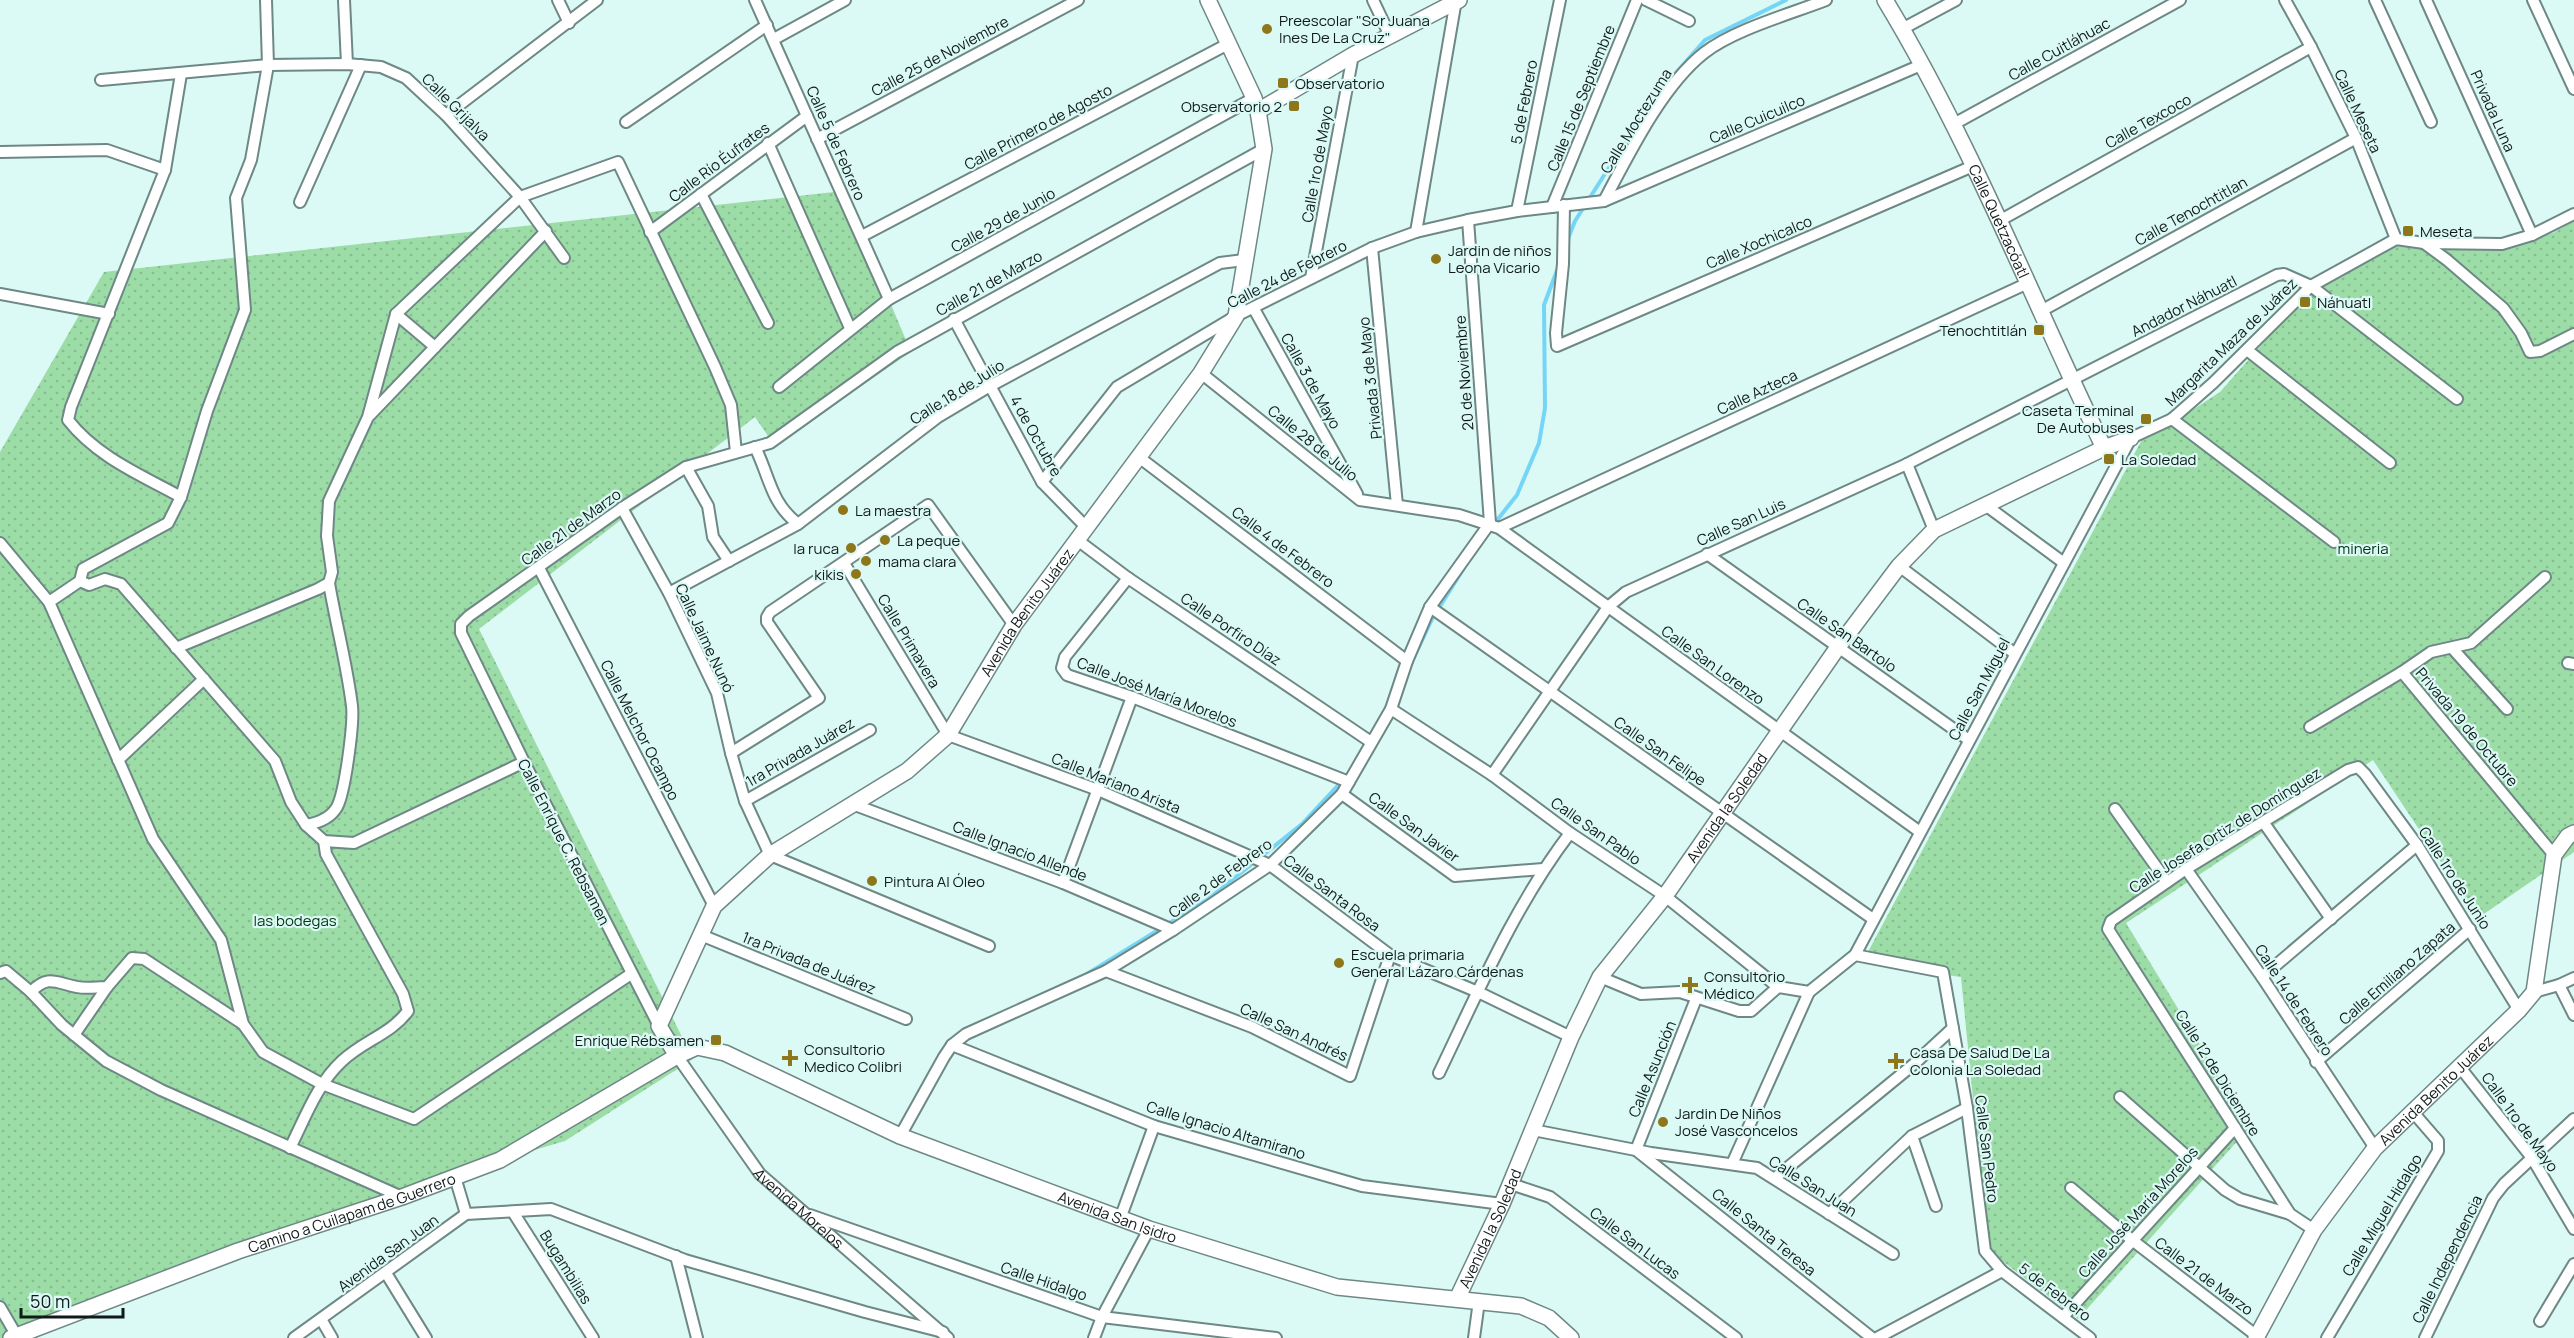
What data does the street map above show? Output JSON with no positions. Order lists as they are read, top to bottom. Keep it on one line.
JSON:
{"streets":{"street":["Calle Cuitláhuac","Calle 25 de Noviembre","Calle 15 de Septiembre","5 de Febrero","Calle Grijalva","Calle Meseta","Privada Luna","Calle Cuicuilco","Calle Moctezuma","Calle Texcoco","Calle Primero de Agosto","Calle 5 de Febrero","Calle Río Éufrates","Calle 1ro de Mayo","Calle Tenochtitlan","Calle 29 de Junio","Calle Quetzacóatl","Calle Xochicalco","Calle 24 de Febrero","Calle 21 de Marzo","Andador Náhuatl","Margarita Maza de Juárez","20 de Noviembre","Privada 3 de Mayo","Calle 3 de Mayo","Calle 18 de Julio","Calle Azteca","4 de Octubre","Calle 28 de Julio","Calle San Luis","Calle 4 de Febrero","Avenida Benito Juárez","Calle Porfiro Díaz","Calle San Bartolo","Calle Jaime Nunó","Calle Primavera","Calle San Lorenzo","Calle San Miguel","Calle José María Morelos","Privada 19 de Octubre","Calle Melchor Ocampo","Calle San Felipe","1ra Privada Juárez","Calle Mariano Arista","Avenida la Soledad","Calle San Javier","Calle Josefa Ortiz de Domínguez","Calle San Pablo","Calle Enrique C. Rebsamen","Calle Ignacio Allende","Calle 2 de Febrero","Calle 1ro de Junio","Calle Santa Rosa","1ra Privada de Juárez","Calle Emiliano Zapata","Calle 14 de Febrero","Calle San Andrés","Calle Asunción","Calle 12 de Diciembre","Calle Ignacio Altamirano","Calle San Pedro","Calle San Juan","Avenida Morelos","Camino a Cuilapam de Guerrero","Calle Miguel Hidalgo","Avenida San Isidro","Calle Santa Teresa","Calle San Lucas","Avenida San Juan","Calle Independencia","Bugambilias","Calle Hidalgo"]},"crossings":[["Calle Cuitláhuac","Calle Quetzacóatl"],["Calle 25 de Noviembre","Calle 5 de Febrero"],["Calle 15 de Septiembre","Calle Xochicalco"],["Calle 15 de Septiembre","Calle 24 de Febrero"],["5 de Febrero","Calle 24 de Febrero"],["5 de Febrero","Calle José María Morelos"],["5 de Febrero","Calle San Pedro"],["Calle Meseta","Calle Texcoco"],["Calle Meseta","Calle Tenochtitlan"],["Calle Meseta","Margarita Maza de Juárez"],["Calle Cuicuilco","Calle Moctezuma"],["Calle Cuicuilco","Calle Quetzacóatl"],["Calle Cuicuilco","Calle 24 de Febrero"],["Calle Moctezuma","Calle 24 de Febrero"],["Calle Texcoco","Calle Quetzacóatl"],["Calle Primero de Agosto","Calle 5 de Febrero"],["Calle 5 de Febrero","Calle Río Éufrates"],["Calle 5 de Febrero","Calle 29 de Junio"],["Calle 1ro de Mayo","Calle 24 de Febrero"],["Calle 1ro de Mayo","Avenida Benito Juárez"],["Calle 1ro de Mayo","Calle Independencia"],["Calle Tenochtitlan","Calle Quetzacóatl"],["Calle 29 de Junio","Avenida Benito Juárez"],["Calle Quetzacóatl","Calle Xochicalco"],["Calle Quetzacóatl","Andador Náhuatl"],["Calle Quetzacóatl","Calle Azteca"],["Calle Quetzacóatl","Calle San Luis"],["Calle Quetzacóatl","Avenida la Soledad"],["Calle Xochicalco","Calle 24 de Febrero"],["Calle 24 de Febrero","20 de Noviembre"],["Calle 24 de Febrero","Privada 3 de Mayo"],["Calle 24 de Febrero","Calle 3 de Mayo"],["Calle 24 de Febrero","4 de Octubre"],["Calle 24 de Febrero","Avenida Benito Juárez"],["Calle 21 de Marzo","4 de Octubre"],["Calle 21 de Marzo","Avenida Benito Juárez"],["Calle 21 de Marzo","Calle Jaime Nunó"],["Calle 21 de Marzo","Calle José María Morelos"],["Calle 21 de Marzo","Calle Melchor Ocampo"],["Calle 21 de Marzo","Calle Enrique C. Rebsamen"],["Andador Náhuatl","Margarita Maza de Juárez"],["Andador Náhuatl","Calle San Luis"],["Margarita Maza de Juárez","Calle San Miguel"],["Margarita Maza de Juárez","Avenida la Soledad"],["20 de Noviembre","Calle Azteca"],["20 de Noviembre","Calle 28 de Julio"],["20 de Noviembre","Calle San Lorenzo"],["20 de Noviembre","Calle 2 de Febrero"],["Privada 3 de Mayo","Calle 28 de Julio"],["Calle 3 de Mayo","Calle 28 de Julio"],["Calle 18 de Julio","4 de Octubre"],["Calle 18 de Julio","Avenida Benito Juárez"],["Calle 18 de Julio","Calle Jaime Nunó"],["Calle Azteca","Calle 28 de Julio"],["Calle Azteca","Calle San Lorenzo"],["Calle Azteca","Calle 2 de Febrero"],["4 de Octubre","Avenida Benito Juárez"],["4 de Octubre","Calle Porfiro Díaz"],["Calle 28 de Julio","Avenida Benito Juárez"],["Calle 28 de Julio","Calle San Lorenzo"],["Calle 28 de Julio","Calle 2 de Febrero"],["Calle San Luis","Calle San Bartolo"],["Calle San Luis","Calle San Lorenzo"],["Calle San Luis","Calle San Felipe"],["Calle San Luis","Calle San Pablo"],["Calle 4 de Febrero","Avenida Benito Juárez"],["Calle 4 de Febrero","Calle 2 de Febrero"],["Avenida Benito Juárez","Calle Porfiro Díaz"],["Avenida Benito Juárez","Calle Jaime Nunó"],["Avenida Benito Juárez","Calle Primavera"],["Avenida Benito Juárez","Calle Melchor Ocampo"],["Avenida Benito Juárez","Calle Mariano Arista"],["Avenida Benito Juárez","Calle Enrique C. Rebsamen"],["Avenida Benito Juárez","Calle Ignacio Allende"],["Avenida Benito Juárez","Calle 1ro de Junio"],["Avenida Benito Juárez","1ra Privada de Juárez"],["Avenida Benito Juárez","Calle 14 de Febrero"],["Avenida Benito Juárez","Calle 12 de Diciembre"],["Avenida Benito Juárez","Calle Miguel Hidalgo"],["Calle Porfiro Díaz","Calle José María Morelos"],["Calle Porfiro Díaz","Calle 2 de Febrero"],["Calle San Bartolo","Calle San Miguel"],["Calle San Bartolo","Avenida la Soledad"],["Calle Jaime Nunó","1ra Privada Juárez"],["Calle Primavera","Calle Mariano Arista"],["Calle San Lorenzo","Calle San Miguel"],["Calle San Lorenzo","Avenida la Soledad"],["Calle San Lorenzo","Calle 2 de Febrero"],["Calle San Miguel","Calle San Felipe"],["Calle San Miguel","Avenida la Soledad"],["Calle San Miguel","Calle San Pedro"],["Calle José María Morelos","Calle 2 de Febrero"],["Calle José María Morelos","Calle 12 de Diciembre"],["Calle San Felipe","Avenida la Soledad"],["Calle San Felipe","Calle 2 de Febrero"],["Calle Mariano Arista","Calle 2 de Febrero"],["Calle Mariano Arista","Calle Santa Rosa"],["Avenida la Soledad","Calle San Pablo"],["Avenida la Soledad","Calle Santa Rosa"],["Avenida la Soledad","Calle Ignacio Altamirano"],["Avenida la Soledad","Calle San Juan"],["Avenida la Soledad","Avenida San Isidro"],["Avenida la Soledad","Calle San Lucas"],["Calle San Javier","Calle 2 de Febrero"],["Calle Josefa Ortiz de Domínguez","Calle 1ro de Junio"],["Calle Josefa Ortiz de Domínguez","Calle 14 de Febrero"],["Calle Josefa Ortiz de Domínguez","Calle 12 de Diciembre"],["Calle San Pablo","Calle 2 de Febrero"],["Calle Enrique C. Rebsamen","Avenida Morelos"],["Calle Enrique C. Rebsamen","Camino a Cuilapam de Guerrero"],["Calle Enrique C. Rebsamen","Avenida San Isidro"],["Calle Ignacio Allende","Calle 2 de Febrero"],["Calle 2 de Febrero","Calle Santa Rosa"],["Calle 2 de Febrero","Calle San Andrés"],["Calle 2 de Febrero","Calle Ignacio Altamirano"],["Calle 2 de Febrero","Avenida San Isidro"],["Calle 1ro de Junio","Calle Emiliano Zapata"],["Calle Santa Rosa","Calle San Andrés"],["Calle Emiliano Zapata","Calle 14 de Febrero"],["Calle Asunción","Calle San Juan"],["Calle Asunción","Calle Santa Teresa"],["Calle San Juan","Calle Santa Teresa"],["Avenida Morelos","Camino a Cuilapam de Guerrero"],["Avenida Morelos","Avenida San Isidro"],["Avenida Morelos","Calle Hidalgo"],["Camino a Cuilapam de Guerrero","Avenida San Isidro"]],"parks":["mineria","las bodegas"],"places":{"other":["Preescolar \"Sor Juana Ines De La Cruz\"","Jardin de niños Leona Vicario","La maestra","La peque","la ruca","mama clara","kikis","Pintura Al Óleo","Escuela primaria General Lázaro Cárdenas","Jardin De Niños José Vasconcelos"],"transit":["Observatorio","Observatorio 2","Meseta","Náhuatl","Tenochtitlán","Caseta Terminal De Autobuses","La Soledad","Enrique Rébsamen"],"health":["Consultorio Médico","Consultorio Medico Colibri","Casa De Salud De La Colonia La Soledad"]},"scale_bar":"50 m"}
